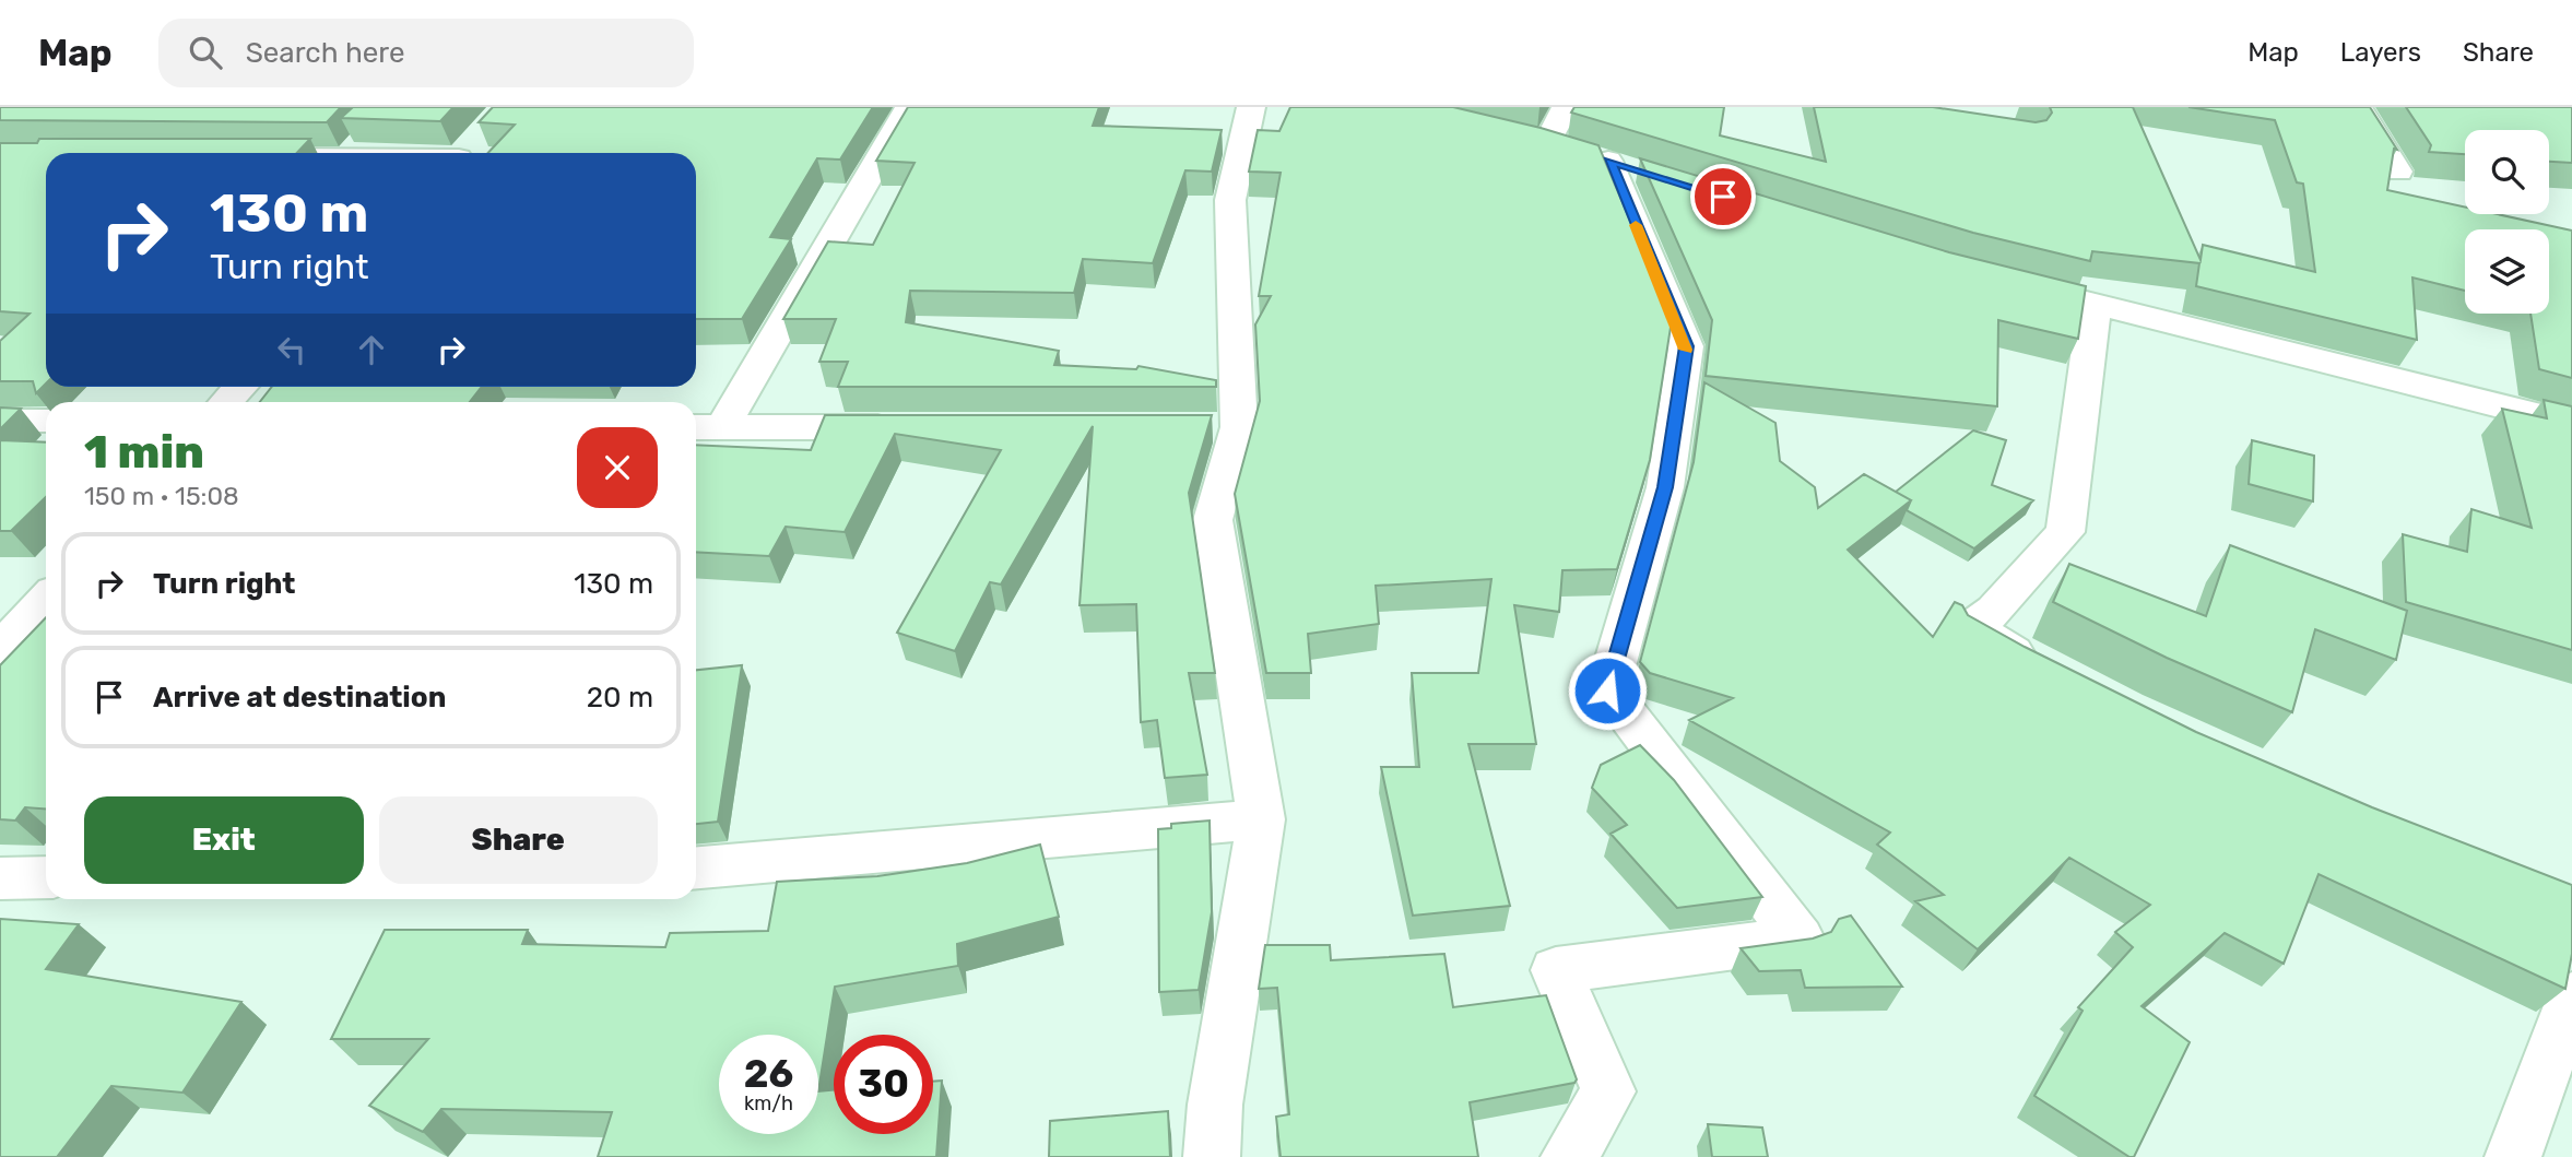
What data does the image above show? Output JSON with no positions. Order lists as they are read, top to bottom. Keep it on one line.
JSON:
{"page":{"header":"Map","search":"Search here","nav":["Map","Layers","Share"],"turn":["130 m","Turn right"],"heading":["1 min","150 m · 15:08"],"list":[{"name":"Turn right","value":"130 m"},{"name":"Arrive at destination","value":"20 m"}],"buttons":["Exit","Share"],"speed":"26 km/h","limit":"30"}}
